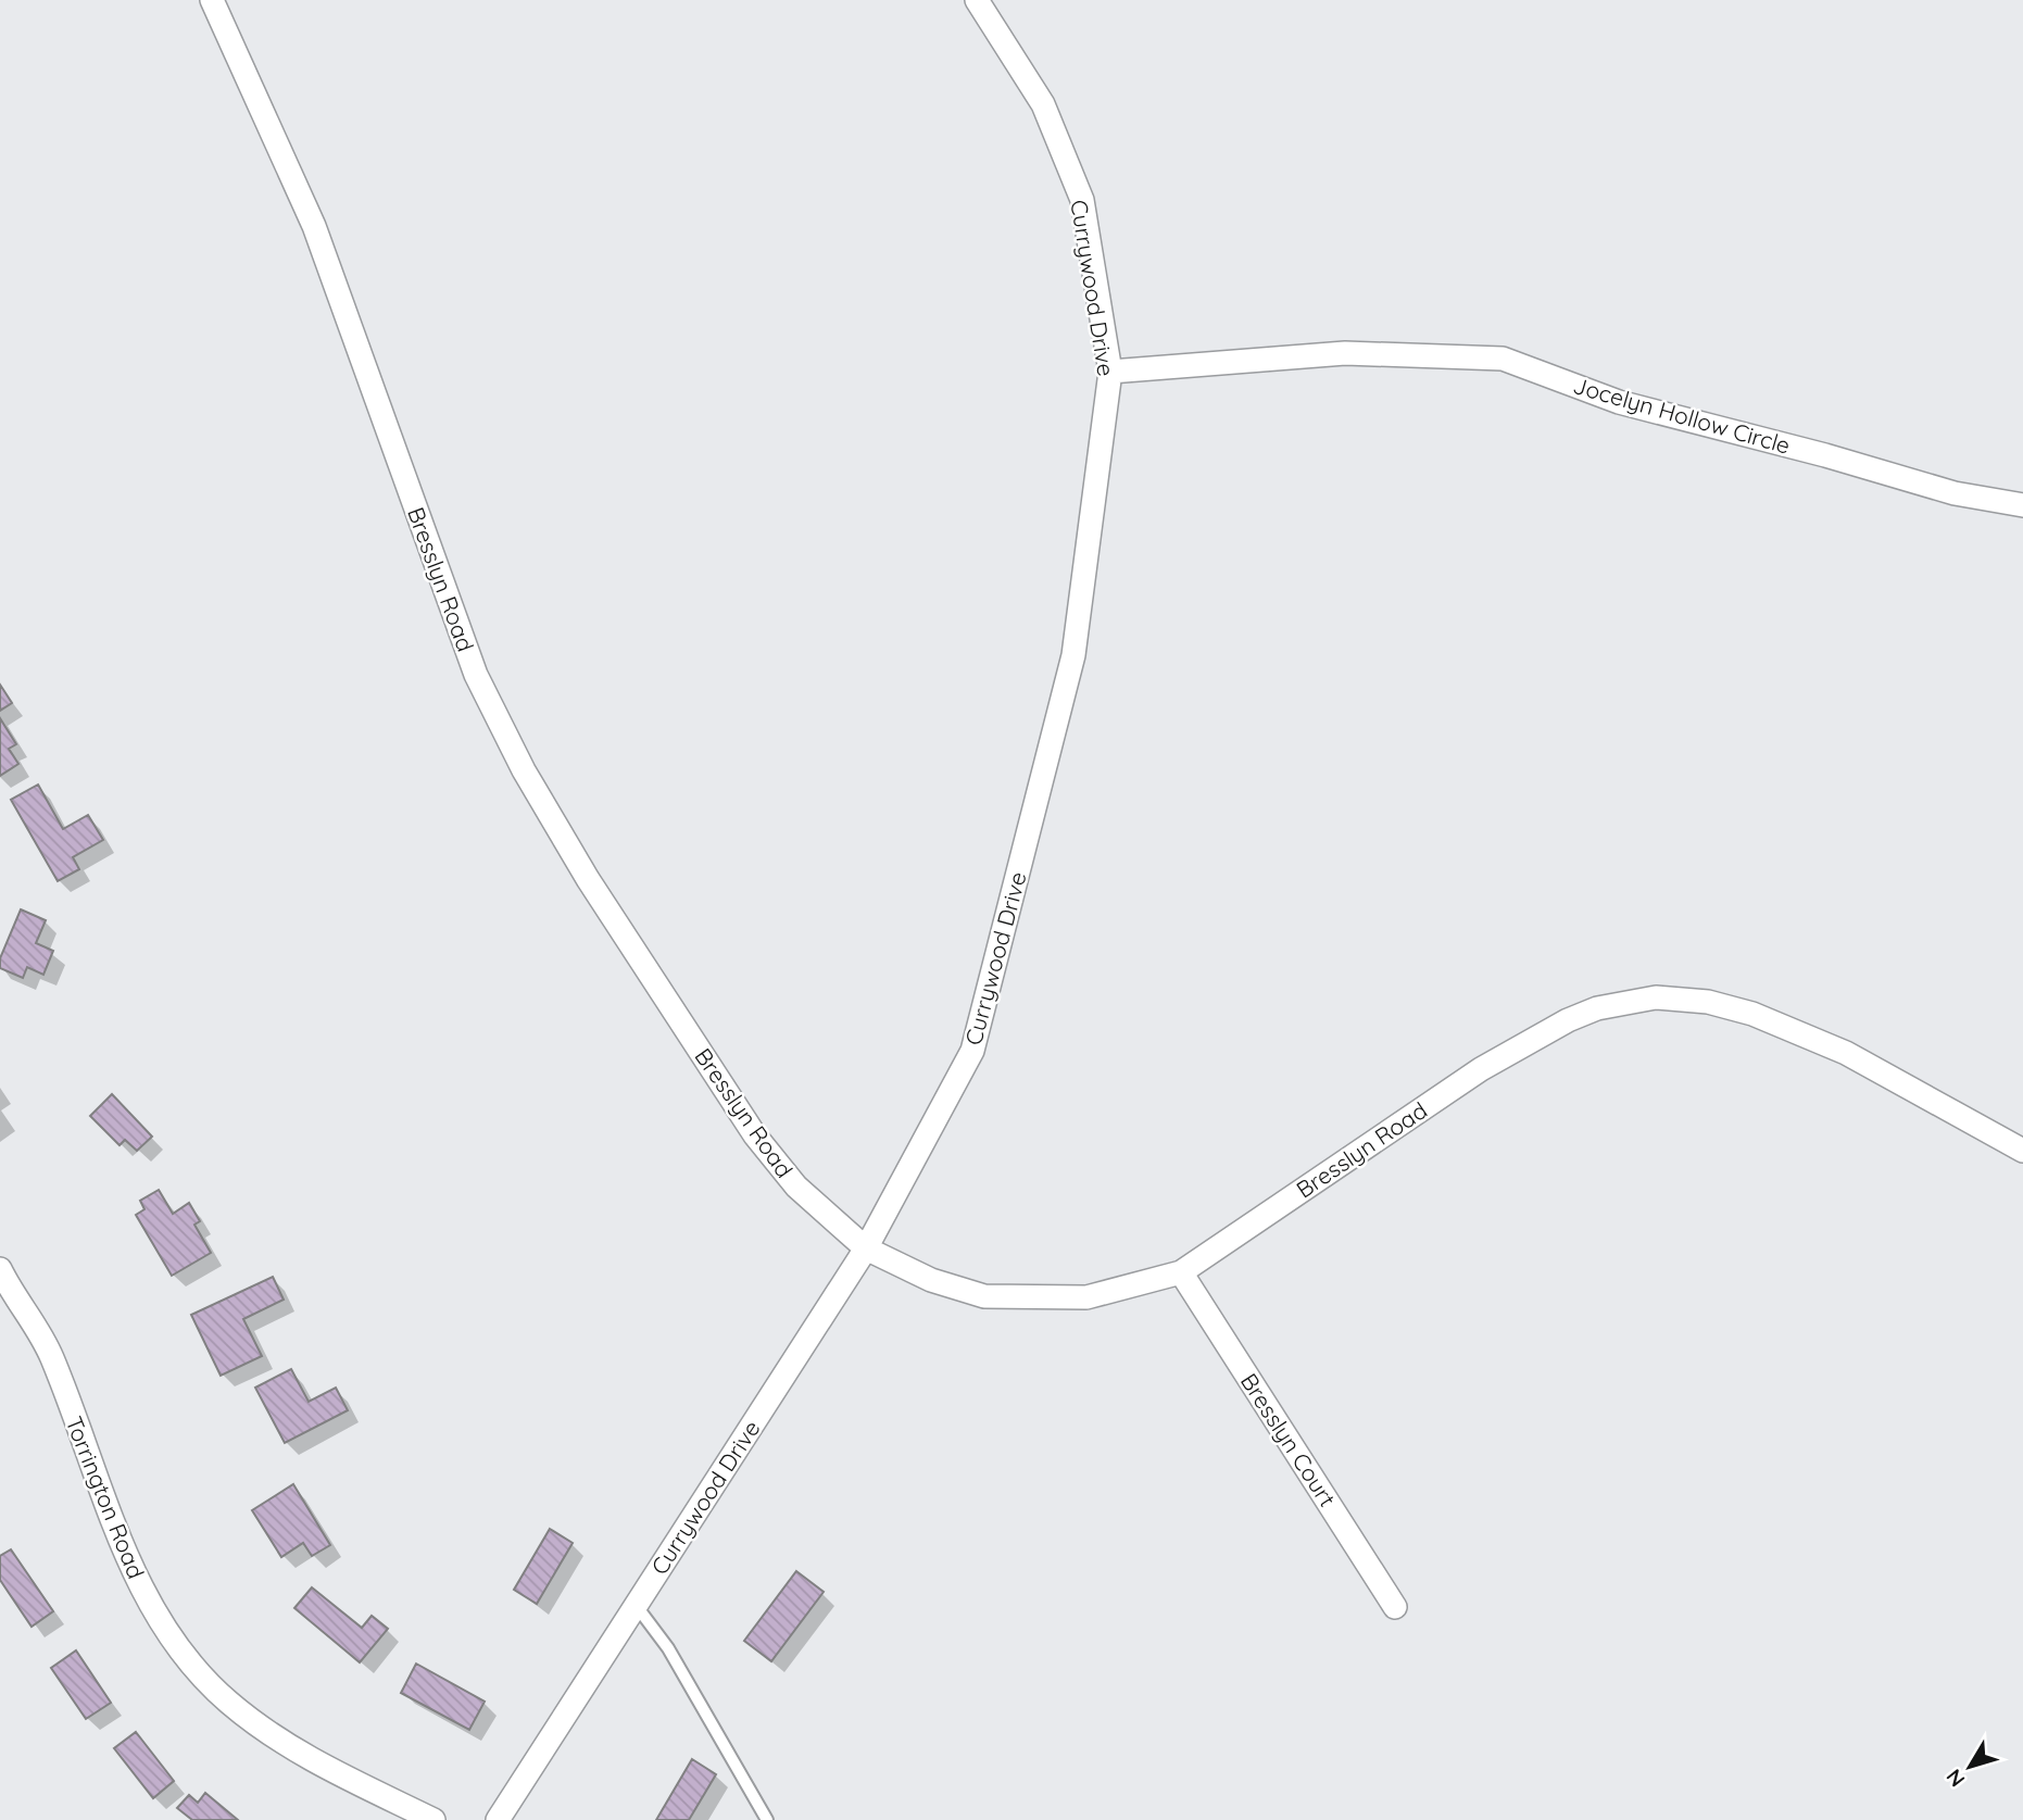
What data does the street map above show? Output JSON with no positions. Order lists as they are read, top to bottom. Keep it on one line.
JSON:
{"streets":{"street":["Currywood Drive","Jocelyn Hollow Circle","Bresslyn Road","Bresslyn Court","Torrington Road"]},"crossings":[["Currywood Drive","Jocelyn Hollow Circle"],["Currywood Drive","Bresslyn Road"],["Bresslyn Road","Bresslyn Court"]],"north":"bottom left"}
